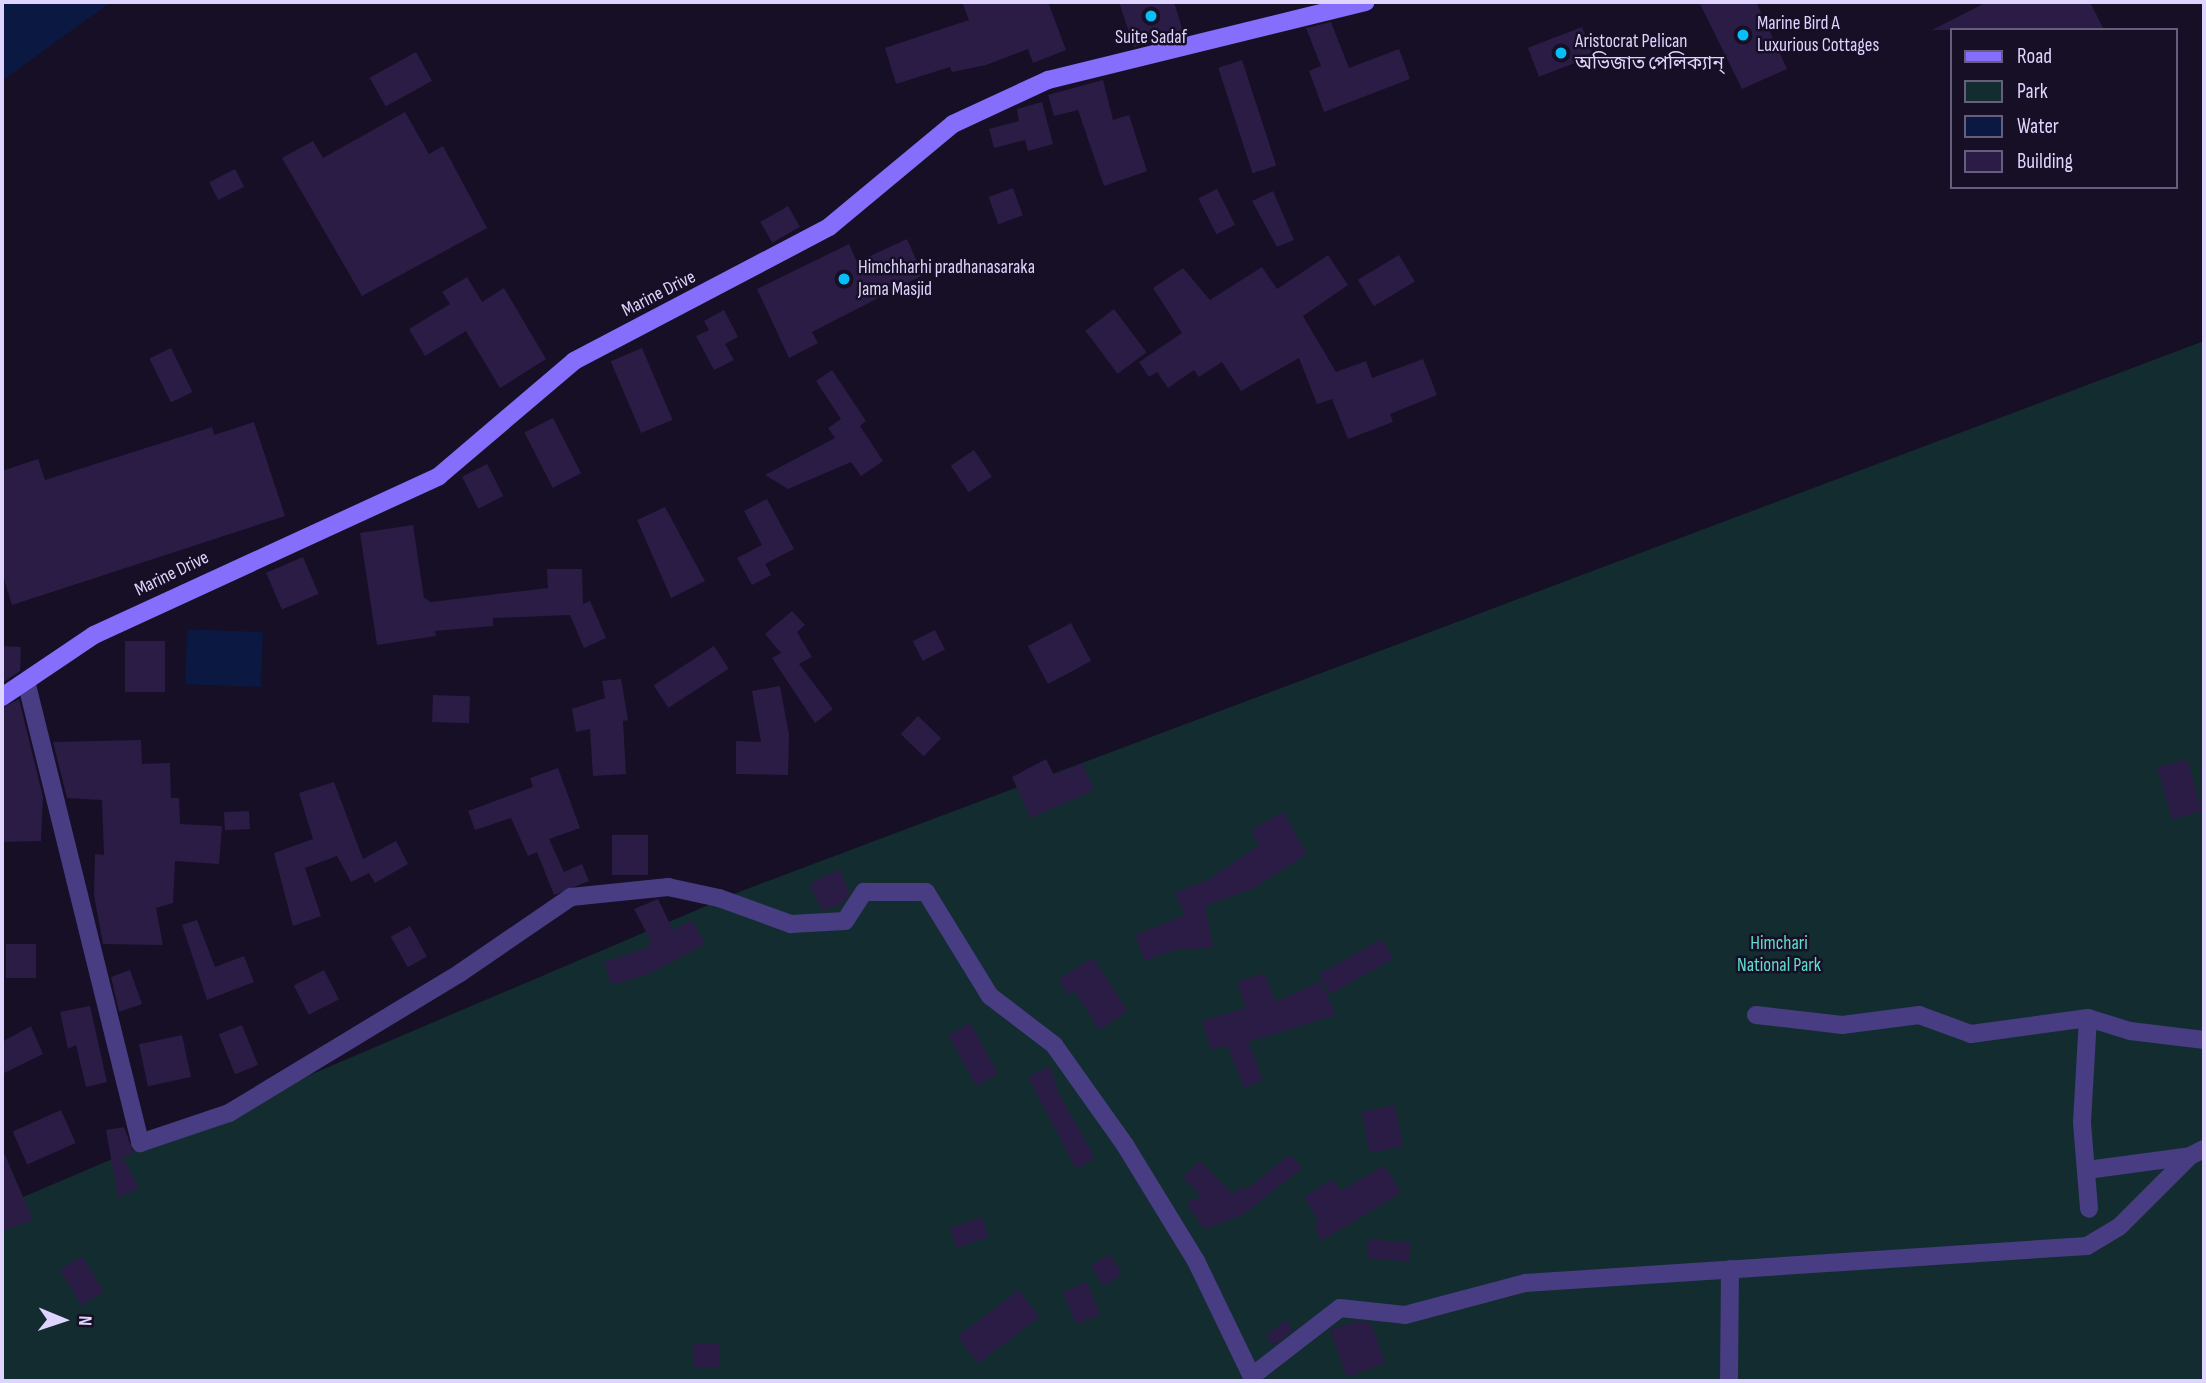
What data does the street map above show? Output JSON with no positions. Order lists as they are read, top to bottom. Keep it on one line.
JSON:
{"streets":{"main road":["Marine Drive"]},"parks":["Himchari National Park"],"places":["Suite Sadaf","Marine Bird A Luxurious Cottages","Aristocrat Pelican অভিজাত পেলিক্যান্","Himchharhi pradhanasaraka Jama Masjid"],"legend":["Road","Park","Water","Building"],"north":"right"}
